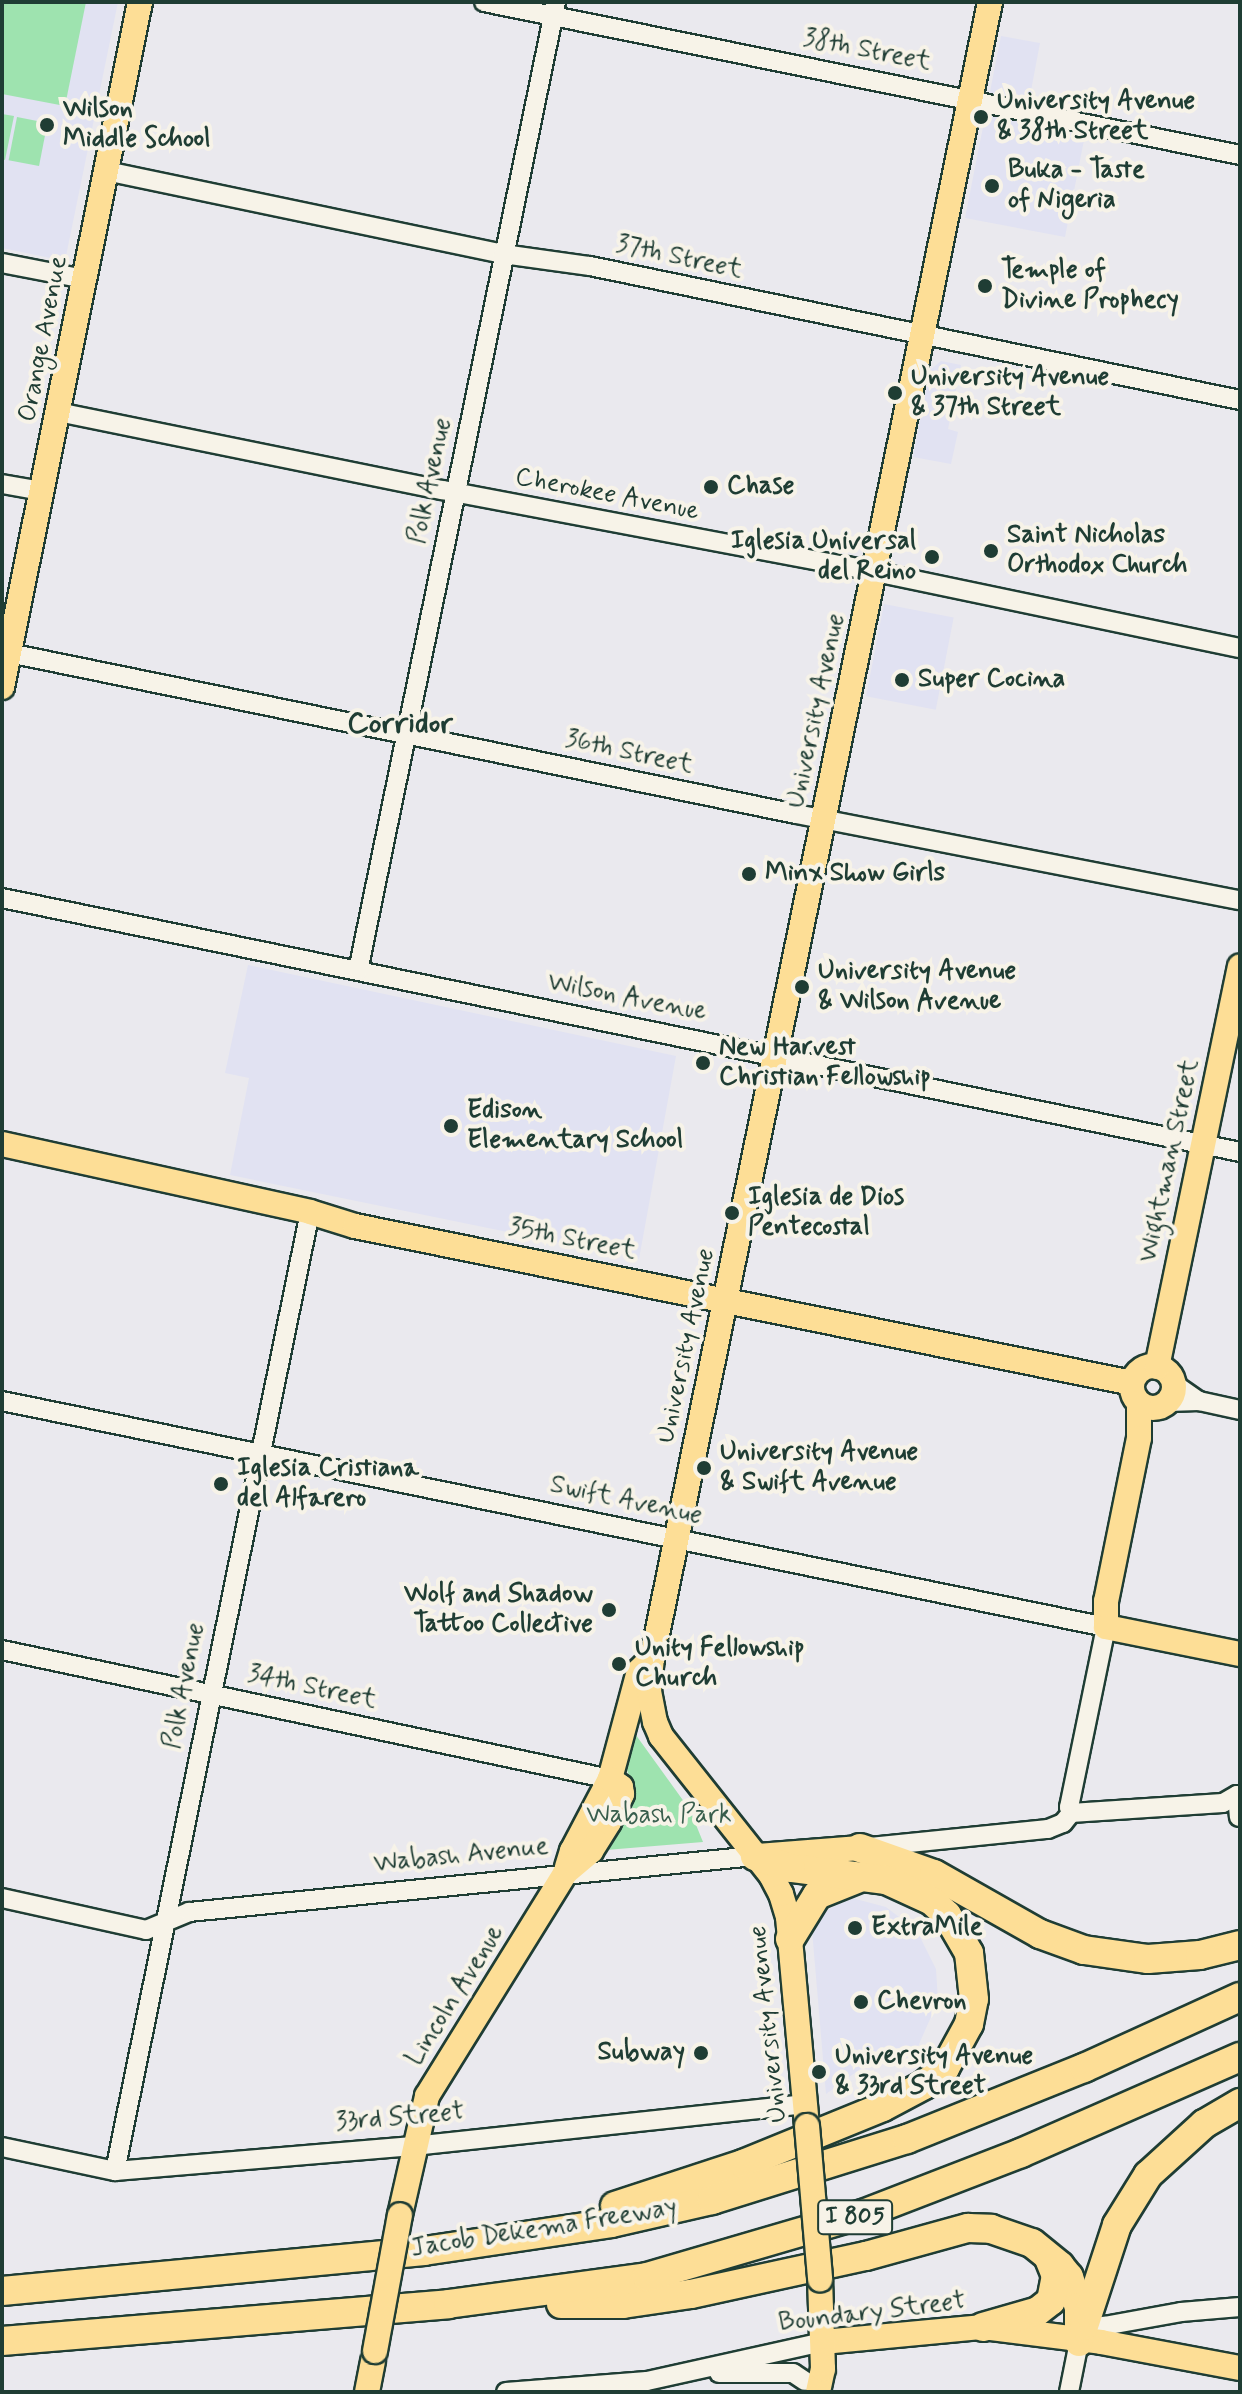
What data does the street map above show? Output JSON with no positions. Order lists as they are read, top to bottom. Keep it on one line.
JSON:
{"streets":{"highway":["I 805","Jacob Dekema Freeway"],"main road":["Orange Avenue","University Avenue","Wightman Street","35th Street","Swift Avenue","Wabash Avenue","Lincoln Avenue","Boundary Street"],"street":["38th Street","37th Street","Polk Avenue","Cherokee Avenue","36th Street","Wilson Avenue","34th Street","33rd Street"]},"crossings":[["38th Street","Polk Avenue"],["38th Street","University Avenue"],["37th Street","Orange Avenue"],["37th Street","Polk Avenue"],["37th Street","University Avenue"],["Orange Avenue","Cherokee Avenue"],["Orange Avenue","36th Street"],["Polk Avenue","Cherokee Avenue"],["Polk Avenue","36th Street"],["Polk Avenue","Wilson Avenue"],["Polk Avenue","35th Street"],["Polk Avenue","Swift Avenue"],["Polk Avenue","34th Street"],["Polk Avenue","Wabash Avenue"],["Polk Avenue","33rd Street"],["Cherokee Avenue","University Avenue"],["University Avenue","36th Street"],["University Avenue","Wilson Avenue"],["University Avenue","35th Street"],["University Avenue","Swift Avenue"],["University Avenue","Wabash Avenue"],["University Avenue","33rd Street"],["University Avenue","Boundary Street"],["Wilson Avenue","Wightman Street"],["Wightman Street","35th Street"],["Wightman Street","Swift Avenue"],["Wightman Street","Wabash Avenue"],["34th Street","Lincoln Avenue"],["Wabash Avenue","Lincoln Avenue"],["Lincoln Avenue","33rd Street"]],"districts":["Corridor"],"parks":["Wabash Park"],"places":["University Avenue & 38th Street","Wilson Middle School","Buka - Taste of Nigeria","Temple of Divine Prophecy","University Avenue & 37th Street","Chase","Saint Nicholas Orthodox Church","Iglesia Universal del Reino","Super Cocina","Minx Show Girls","University Avenue & Wilson Avenue","New Harvest Christian Fellowship","Edison Elementary School","Iglesia de Dios Pentecostal","University Avenue & Swift Avenue","Iglesia Cristiana del Alfarero","Wolf and Shadow Tattoo Collective","Unity Fellowship Church","ExtraMile","Chevron","Subway","University Avenue & 33rd Street"]}
